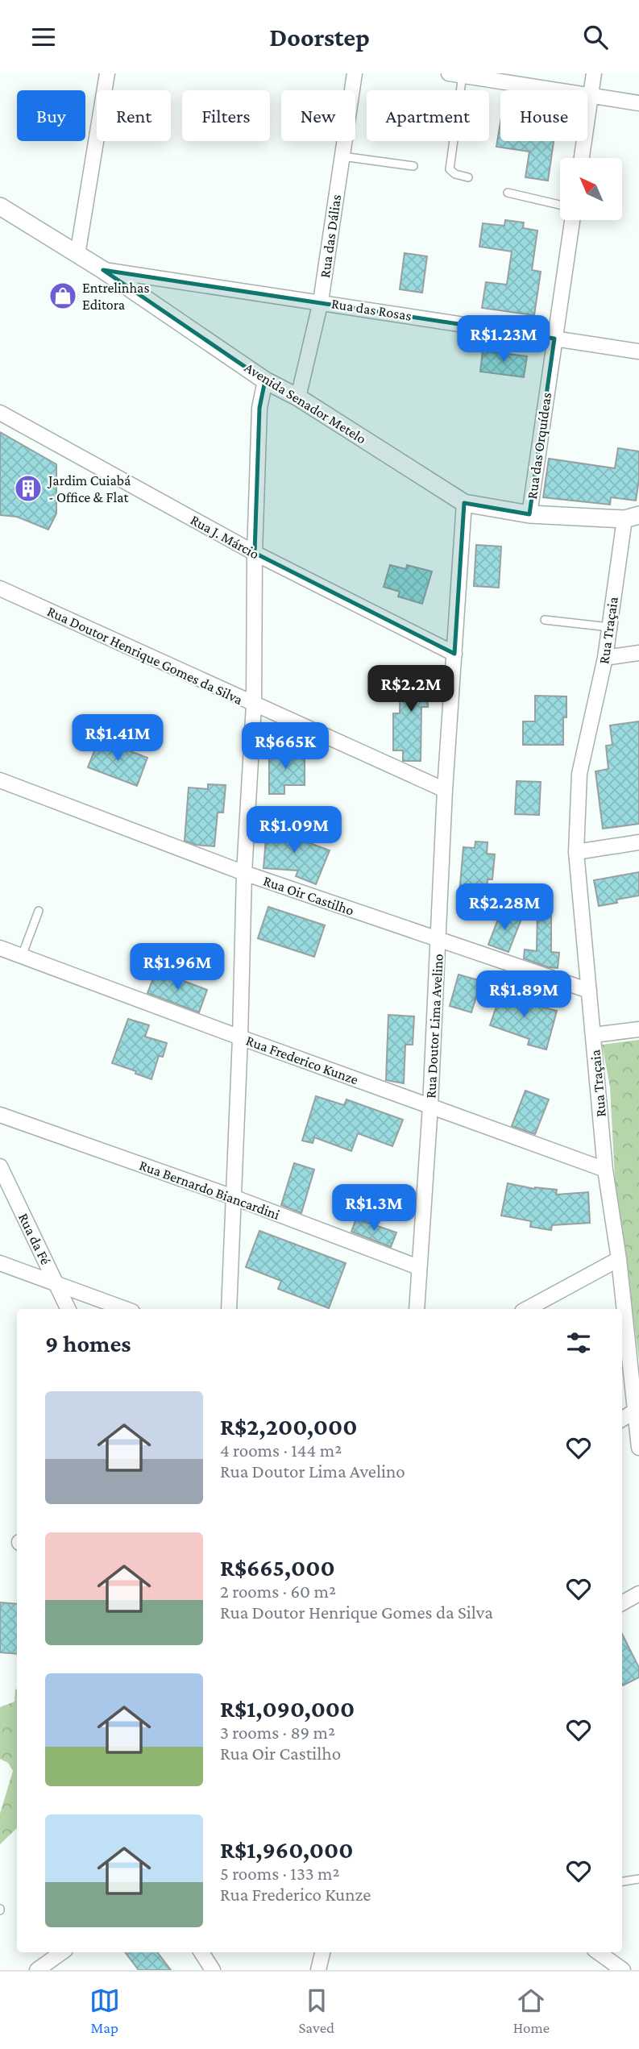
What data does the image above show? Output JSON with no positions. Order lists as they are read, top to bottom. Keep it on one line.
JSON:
{"streets":{"street":["Rua das Dálias","Rua das Rosas","Avenida Senador Metelo","Rua das Orquídeas","Rua J. Márcio","Rua Traçaia","Rua Doutor Henrique Gomes da Silva","Rua Oir Castilho","Rua Doutor Lima Avelino","Rua Frederico Kunze","Rua Bernardo Biancardini","Rua da Fé"]},"crossings":[["Rua das Dálias","Rua das Rosas"],["Rua das Dálias","Avenida Senador Metelo"],["Rua das Rosas","Avenida Senador Metelo"],["Rua das Rosas","Rua das Orquídeas"],["Avenida Senador Metelo","Rua das Orquídeas"],["Avenida Senador Metelo","Rua Traçaia"],["Avenida Senador Metelo","Rua Doutor Lima Avelino"],["Rua J. Márcio","Rua Doutor Lima Avelino"],["Rua Traçaia","Rua Oir Castilho"],["Rua Traçaia","Rua Frederico Kunze"],["Rua Doutor Henrique Gomes da Silva","Rua Doutor Lima Avelino"],["Rua Oir Castilho","Rua Doutor Lima Avelino"],["Rua Doutor Lima Avelino","Rua Frederico Kunze"],["Rua Doutor Lima Avelino","Rua Bernardo Biancardini"]],"places":{"shop":["Entrelinhas Editora"],"building":["Jardim Cuiabá - Office & Flat"]},"north":"top left","page":{"header":"Doorstep","chip":["Buy","Rent","Filters","New","Apartment","House"],"price":["R$1.23M","R$2.2M","R$1.41M","R$665K","R$1.09M","R$2.28M","R$1.96M","R$1.89M","R$1.3M"],"heading":"9 homes","list":[{"name":"R$2,200,000","note":"4 rooms · 144 m² · Rua Doutor Lima Avelino"},{"name":"R$665,000","note":"2 rooms · 60 m² · Rua Doutor Henrique Gomes da Silva"},{"name":"R$1,090,000","note":"3 rooms · 89 m² · Rua Oir Castilho"},{"name":"R$1,960,000","note":"5 rooms · 133 m² · Rua Frederico Kunze"}],"tabs":["Map","Saved","Home"]}}
